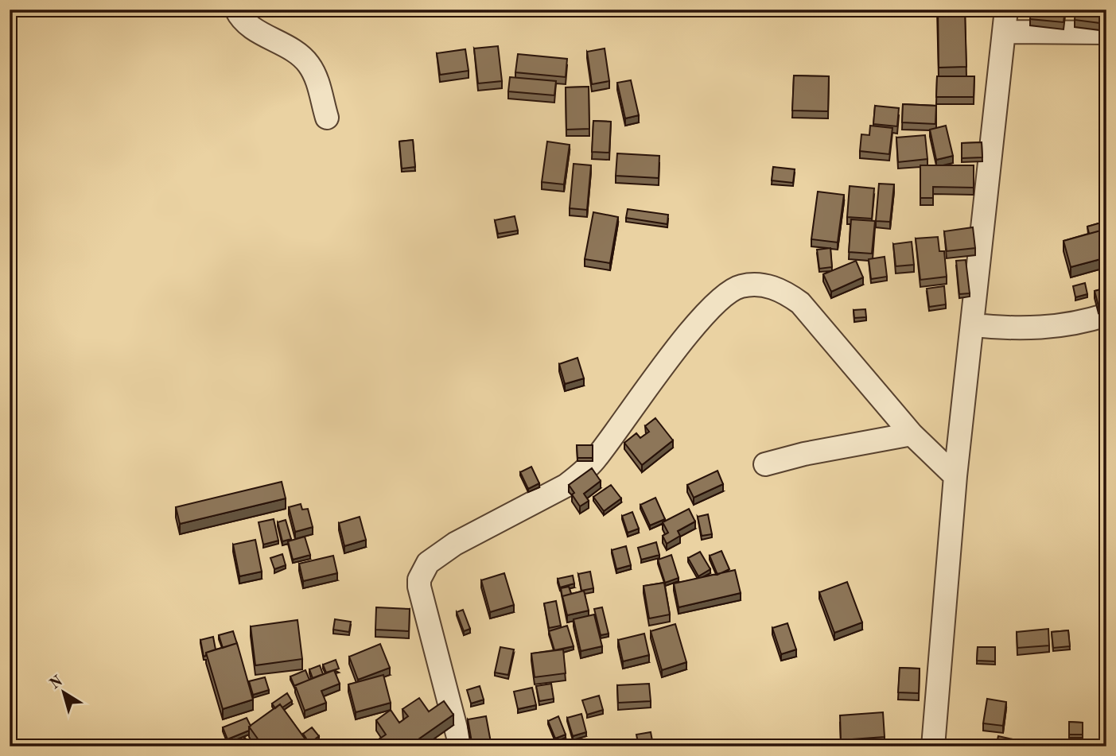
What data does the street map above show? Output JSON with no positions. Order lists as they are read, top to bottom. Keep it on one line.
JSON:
{"north":"top left"}
